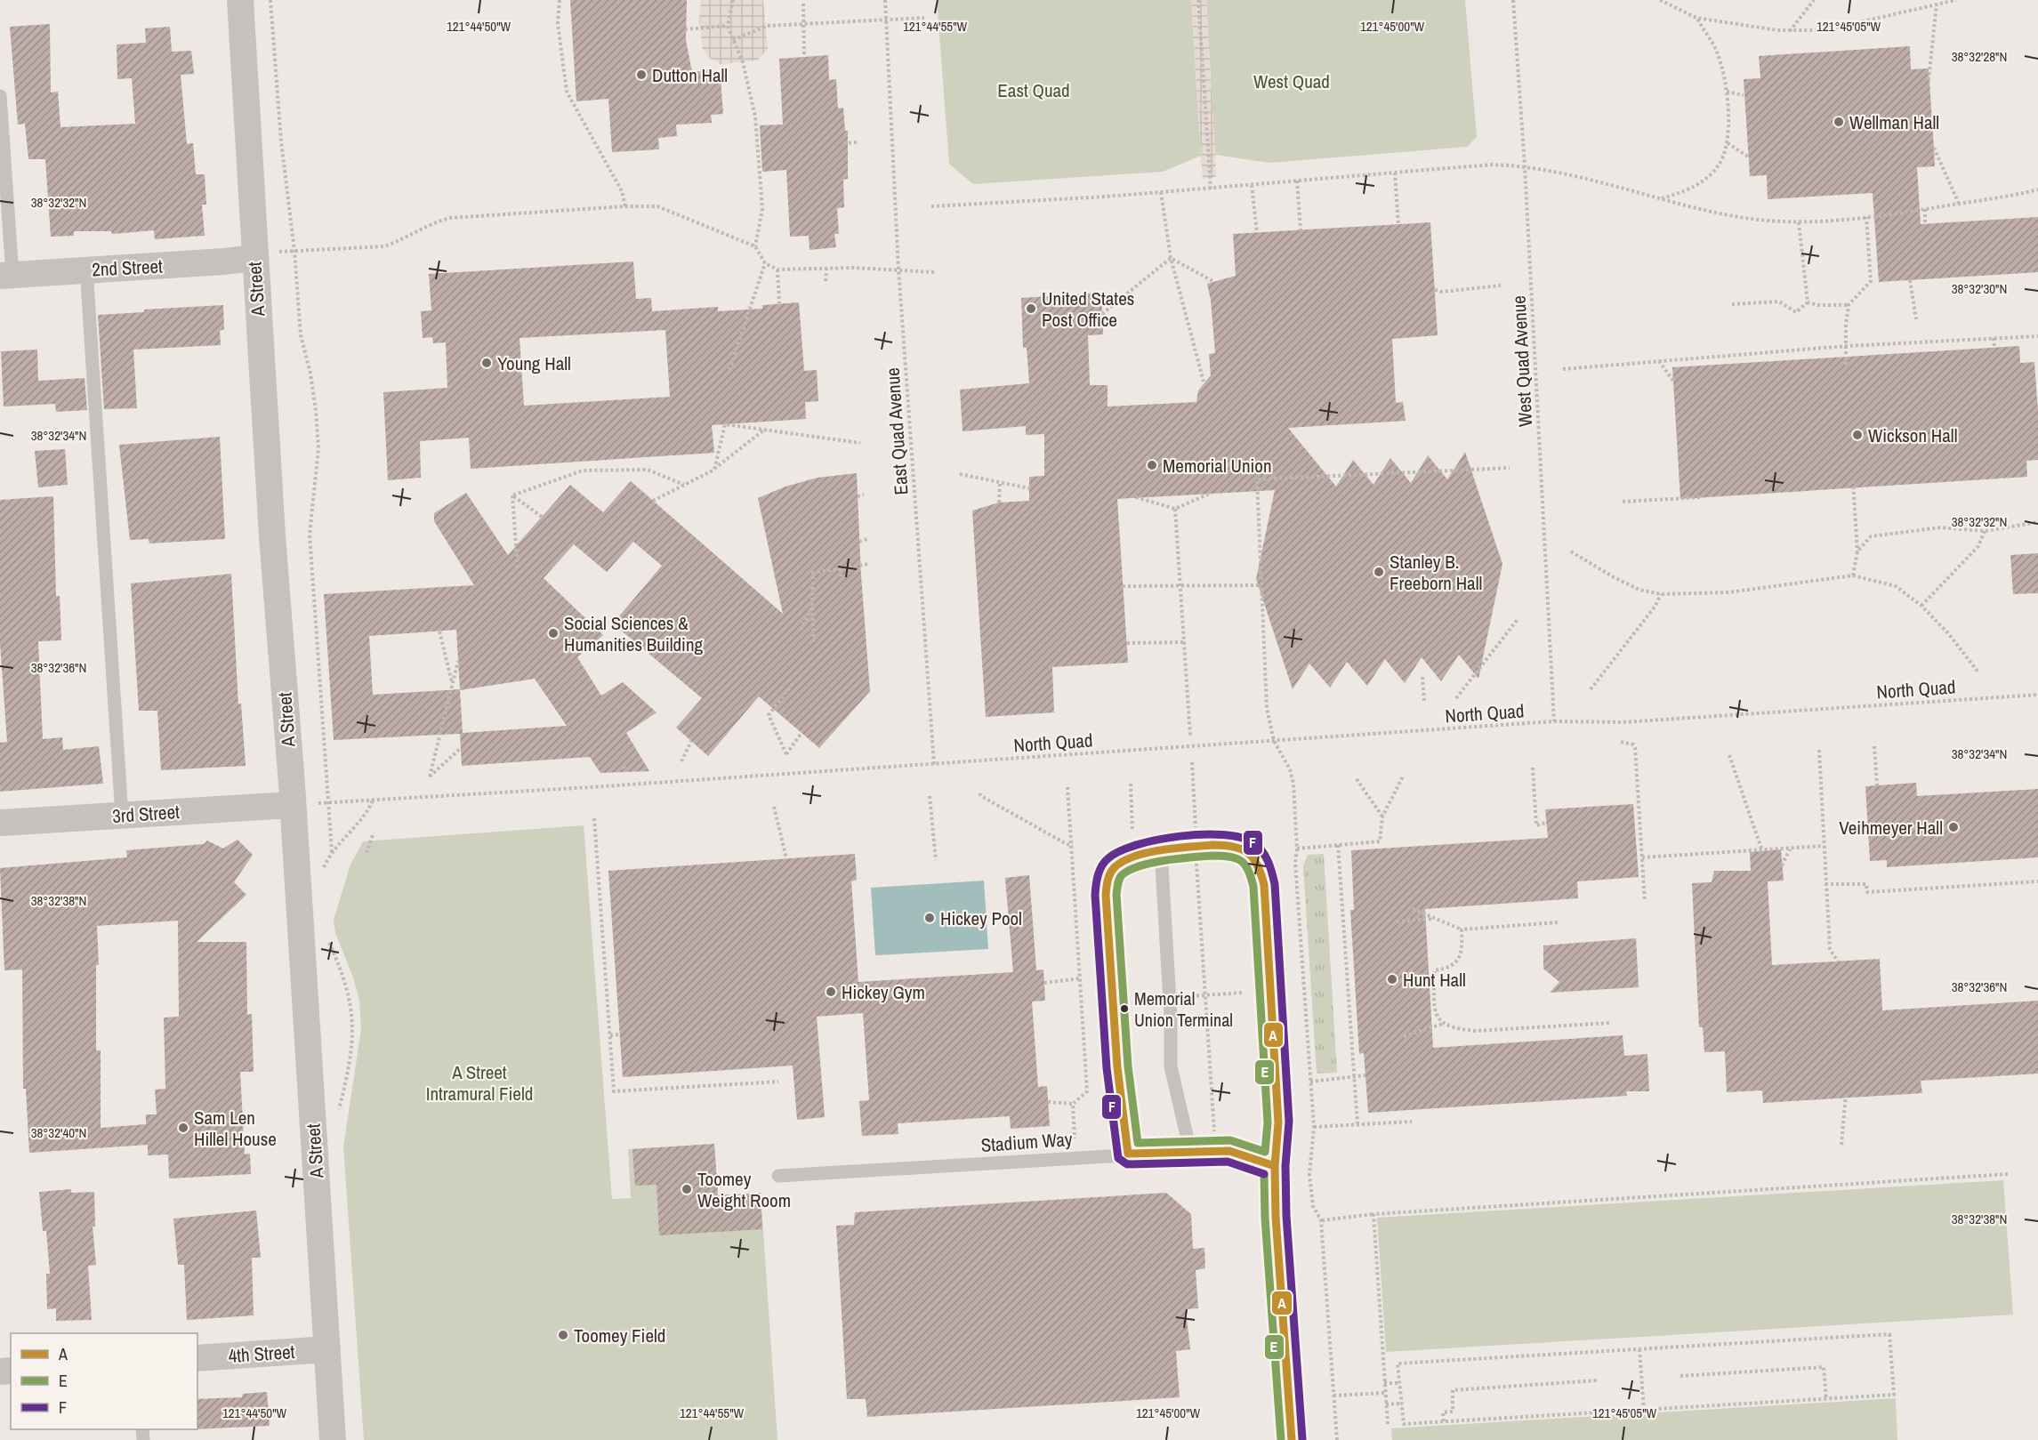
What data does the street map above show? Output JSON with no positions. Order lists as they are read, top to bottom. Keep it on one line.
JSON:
{"streets":{"street":["2nd Street","A Street","3rd Street","4th Street"],"lane":["Stadium Way"],"path":["West Quad Avenue","East Quad Avenue","North Quad"]},"crossings":[["2nd Street","A Street"],["A Street","North Quad"],["A Street","3rd Street"],["A Street","4th Street"],["West Quad Avenue","North Quad"],["East Quad Avenue","North Quad"],["North Quad","3rd Street"]],"parks":["West Quad","East Quad","A Street Intramural Field"],"places":["Dutton Hall","Wellman Hall","United States Post Office","Young Hall","Wickson Hall","Memorial Union","Stanley B. Freeborn Hall","Social Sciences & Humanities Building","Veihmeyer Hall","Hickey Pool","Hunt Hall","Hickey Gym","Memorial Union Terminal","Sam Len Hillel House","Toomey Weight Room","Toomey Field"],"lines":["transit line F","transit line A","transit line E"],"legend":["A","E","F"],"coordinates":["121°44'50\"W","121°44'55\"W","121°45'00\"W","121°45'05\"W","38°32'28\"N","38°32'32\"N","38°32'30\"N","38°32'34\"N","38°32'36\"N","38°32'38\"N","38°32'40\"N"]}
